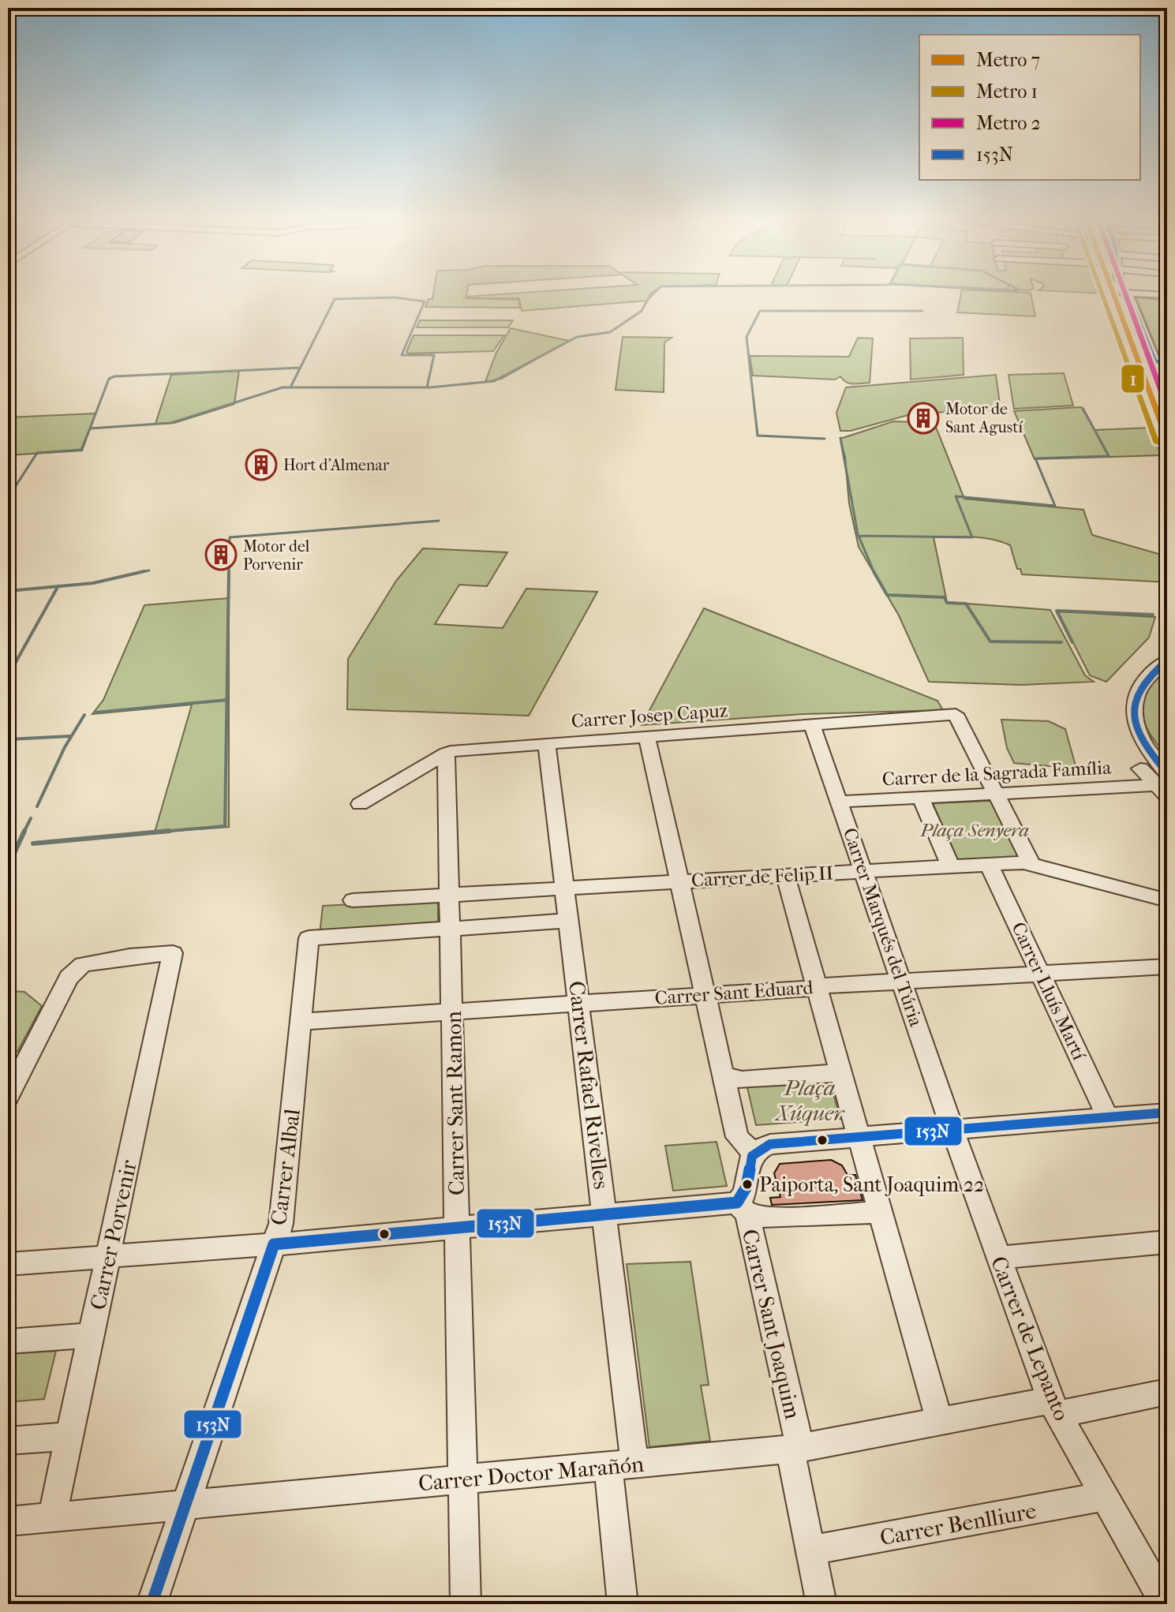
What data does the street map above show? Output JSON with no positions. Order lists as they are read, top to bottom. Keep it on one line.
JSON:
{"streets":{"street":["Carrer Josep Capuz","Carrer de la Sagrada Família","Carrer de Felip II","Carrer Marqués del Túria","Carrer Lluís Martí","Carrer Sant Eduard","Carrer Rafael Rivelles","Carrer Sant Ramon","Carrer Albal","Carrer Porvenir","Carrer Sant Joaquim","Carrer de Lepanto","Carrer Doctor Marañón","Carrer Benlliure"]},"crossings":[["Carrer Josep Capuz","Carrer de la Sagrada Família"],["Carrer Josep Capuz","Carrer Marqués del Túria"],["Carrer Josep Capuz","Carrer Rafael Rivelles"],["Carrer Josep Capuz","Carrer Sant Ramon"],["Carrer de la Sagrada Família","Carrer Marqués del Túria"],["Carrer de Felip II","Carrer Marqués del Túria"],["Carrer de Felip II","Carrer Lluís Martí"],["Carrer de Felip II","Carrer Rafael Rivelles"],["Carrer de Felip II","Carrer Sant Ramon"],["Carrer Marqués del Túria","Carrer Sant Eduard"],["Carrer Marqués del Túria","Carrer de Lepanto"],["Carrer Lluís Martí","Carrer Sant Eduard"],["Carrer Sant Eduard","Carrer Rafael Rivelles"],["Carrer Sant Eduard","Carrer Sant Ramon"],["Carrer Sant Eduard","Carrer Albal"],["Carrer Rafael Rivelles","Carrer Doctor Marañón"],["Carrer Sant Ramon","Carrer Albal"],["Carrer Sant Ramon","Carrer Doctor Marañón"],["Carrer Albal","Carrer Doctor Marañón"],["Carrer Porvenir","Carrer Doctor Marañón"],["Carrer Sant Joaquim","Carrer Doctor Marañón"],["Carrer Sant Joaquim","Carrer Benlliure"],["Carrer de Lepanto","Carrer Doctor Marañón"],["Carrer de Lepanto","Carrer Benlliure"]],"parks":["Plaça Senyera","Plaça Xúquer"],"places":{"building":["Motor de Sant Agustí","Hort d'Almenar","Motor del Porvenir"],"other":["Paiporta, Sant Joaquim 22"]},"lines":["metro line 7","metro line 1","metro line 2","transit line 153N"],"legend":["Metro 7","Metro 1","Metro 2","153N"]}
